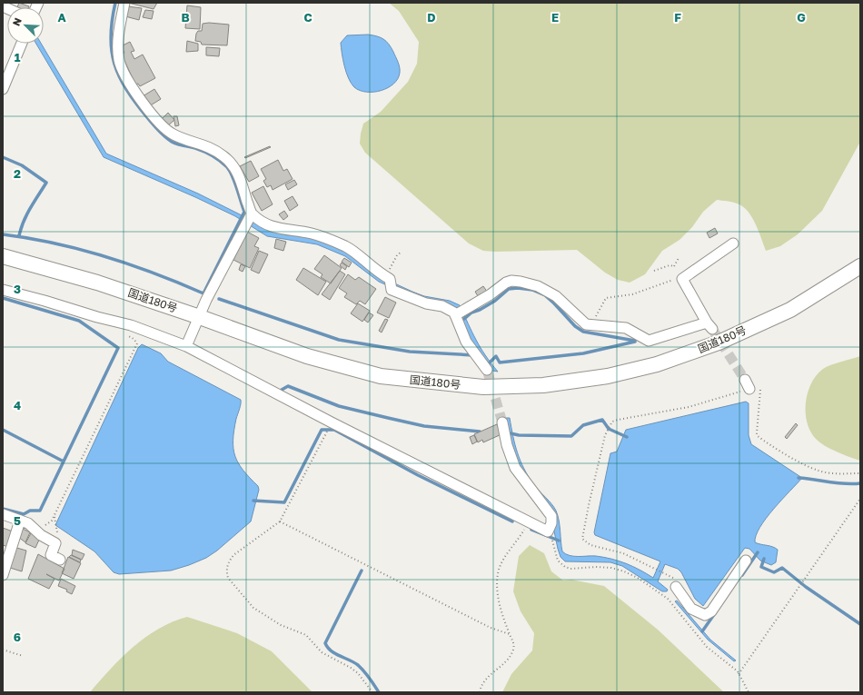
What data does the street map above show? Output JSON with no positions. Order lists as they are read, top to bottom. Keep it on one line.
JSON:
{"streets":{"highway":["国道180号"]},"north":"top left","grid":{"columns":["A","B","C","D","E","F","G"],"rows":["1","2","3","4","5","6"]}}
